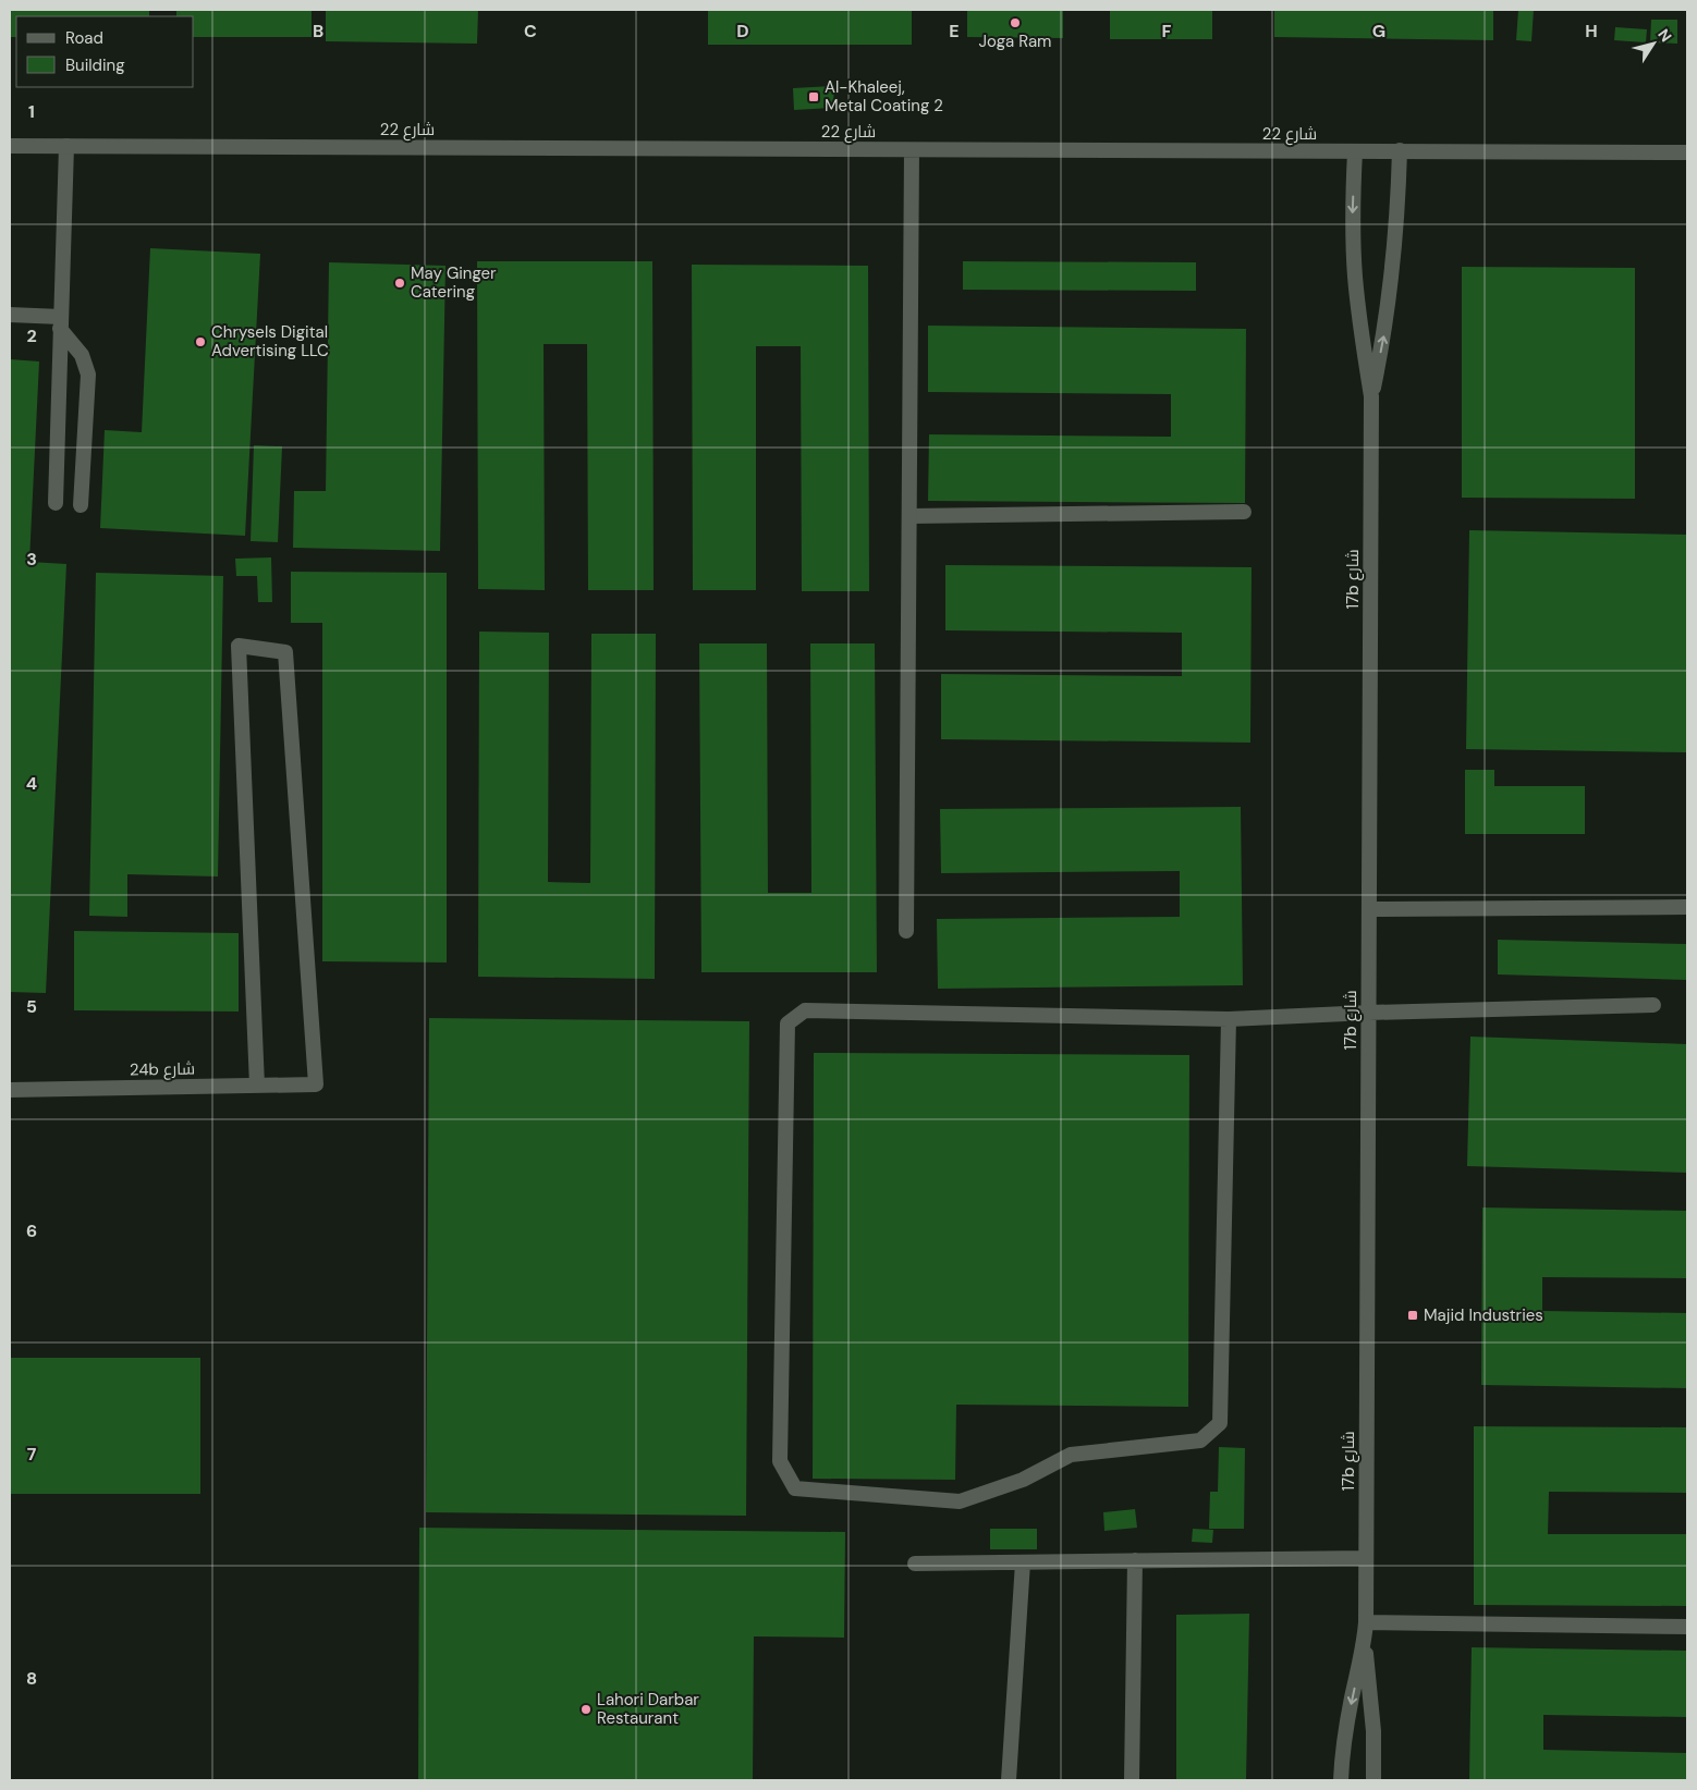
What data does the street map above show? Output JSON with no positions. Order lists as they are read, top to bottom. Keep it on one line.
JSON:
{"streets":{"street":["شارع 22","17b شارع","24b شارع"]},"crossings":[["شارع 22","17b شارع"]],"places":{"other":["Joga Ram","May Ginger Catering","Chrysels Digital Advertising LLC","Lahori Darbar Restaurant"],"transit":["Al-Khaleej, Metal Coating 2","Majid Industries"]},"legend":["Road","Building"],"north":"top right","grid":{"columns":["B","C","D","E","F","G","H"],"rows":["1","2","3","4","5","6","7","8"]}}
